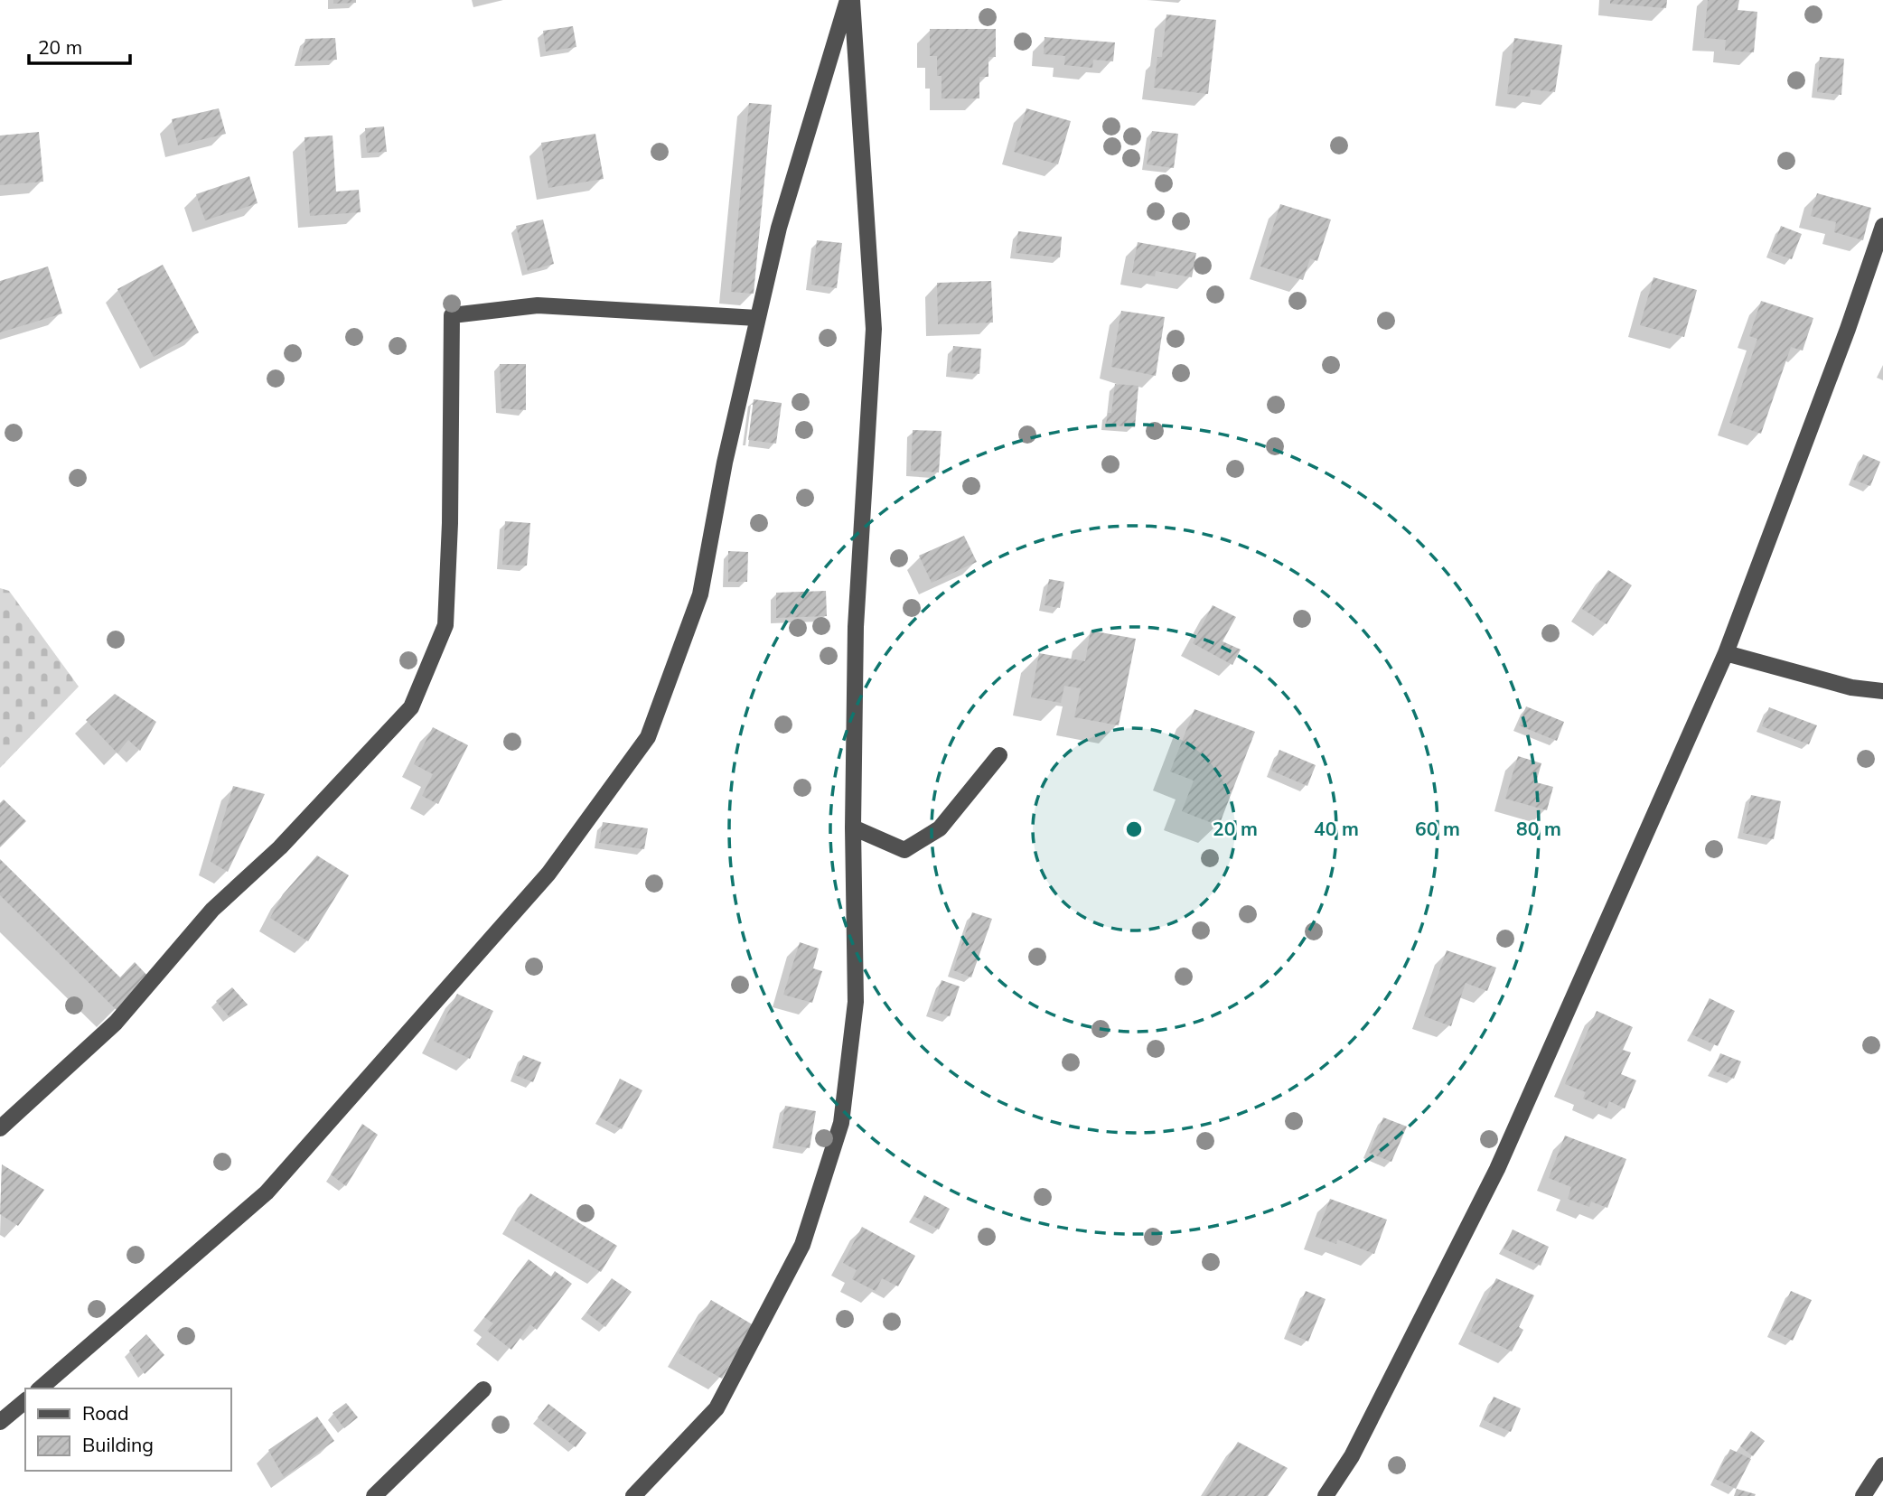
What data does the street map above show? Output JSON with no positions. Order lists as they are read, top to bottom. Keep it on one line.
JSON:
{"legend":["Road","Building"],"scale_bar":"20 m","rings":["20 m","40 m","60 m","80 m"]}
